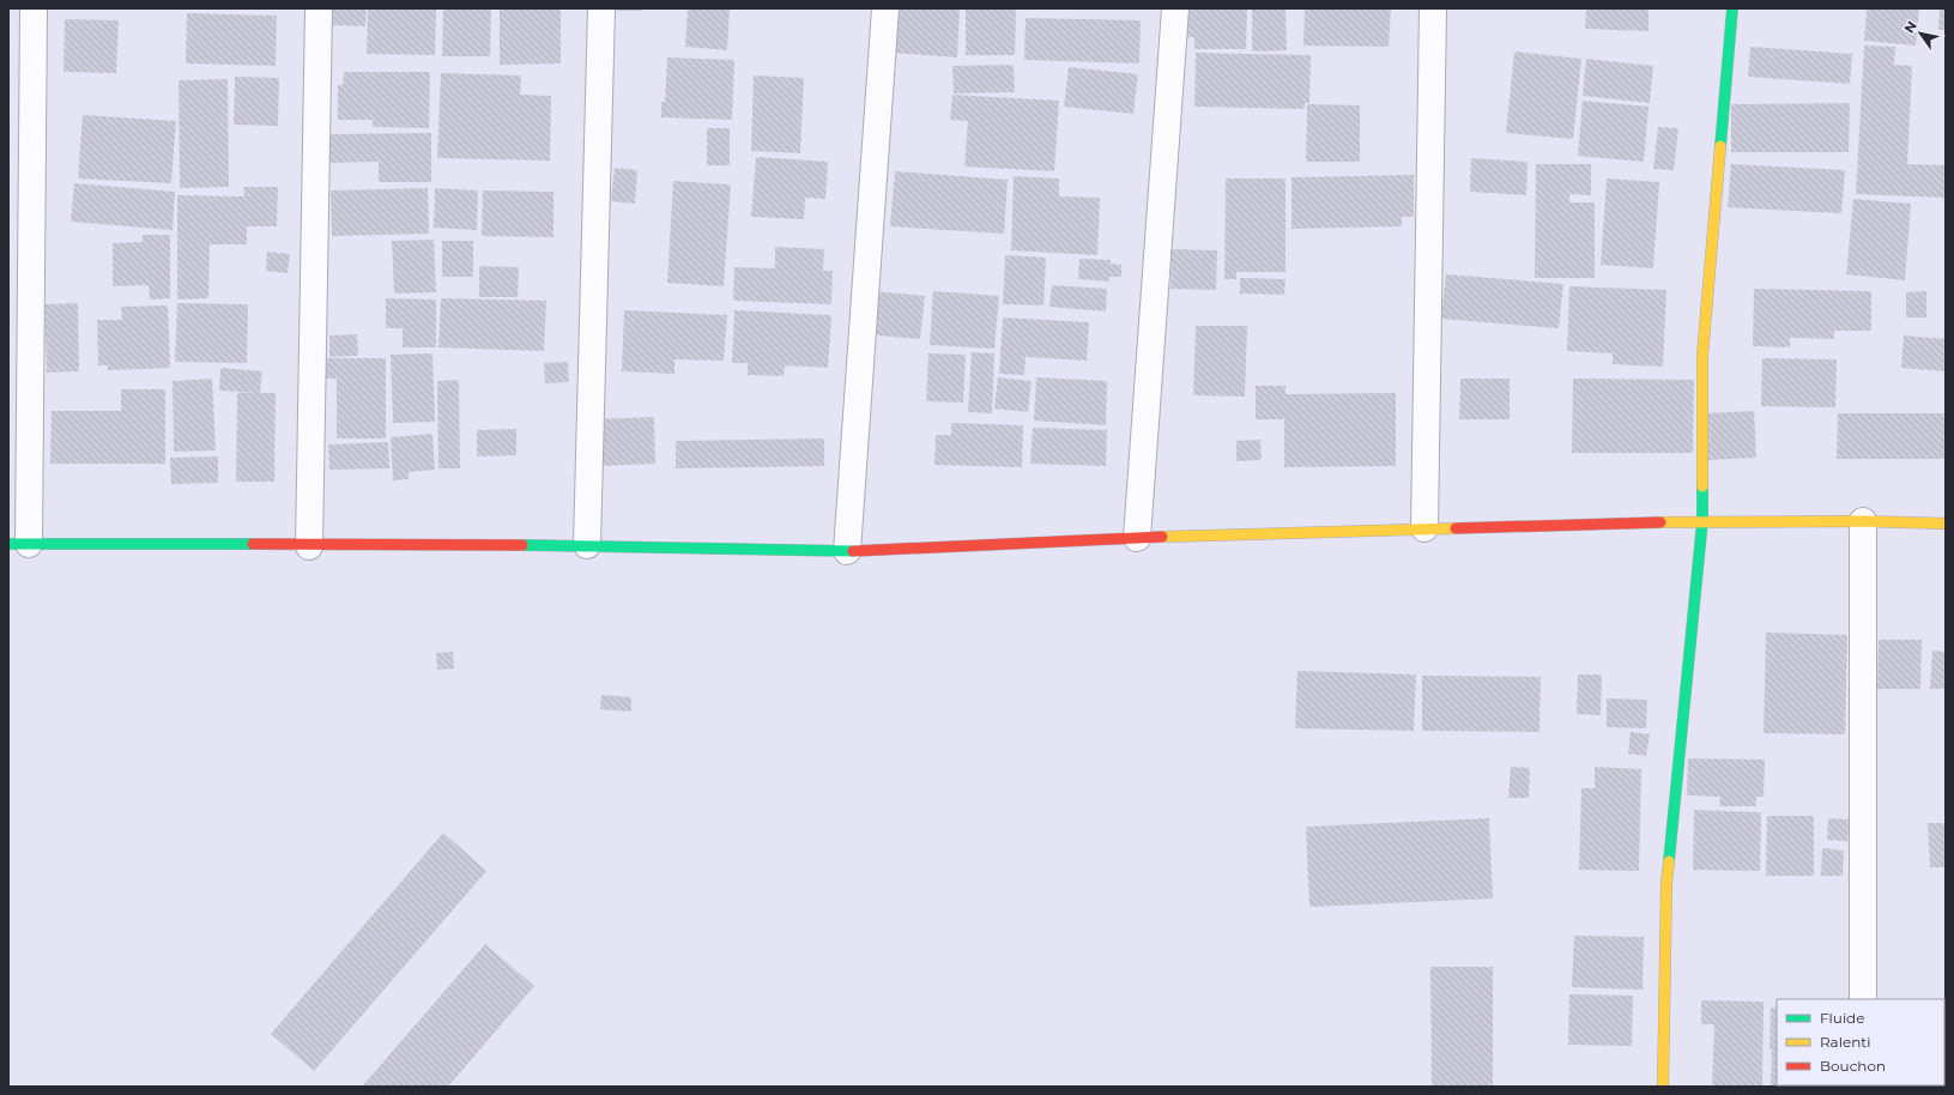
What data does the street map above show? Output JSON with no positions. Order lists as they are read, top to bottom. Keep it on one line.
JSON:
{"legend":["Fluide","Ralenti","Bouchon"],"north":"top left"}
